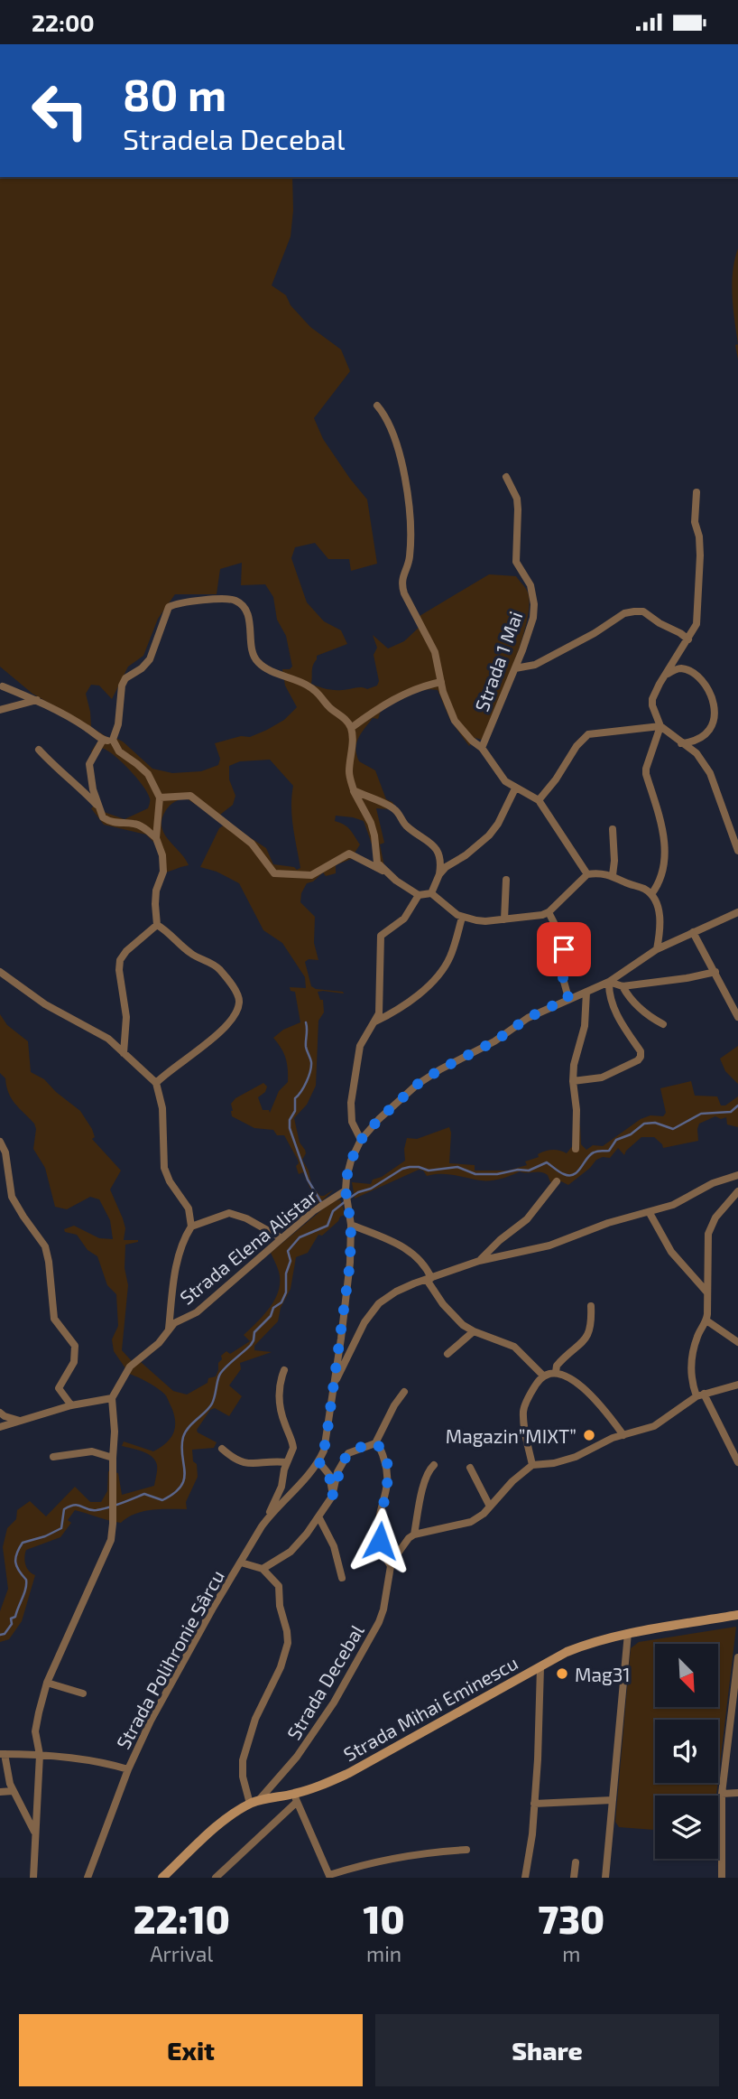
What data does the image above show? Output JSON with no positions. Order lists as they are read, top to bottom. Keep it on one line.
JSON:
{"streets":{"main road":["Strada Mihai Eminescu"],"street":["Strada 1 Mai","Strada Elena Alistar","Strada Polihronie Sârcu","Strada Decebal"]},"crossings":[["Strada Elena Alistar","Strada Polihronie Sârcu"],["Strada Decebal","Strada Mihai Eminescu"]],"places":["Magazin”MIXT”","Mag31"],"north":"bottom right","page":{"status":"22:00","turn":["80 m","Stradela Decebal"],"eta":["22:10","Arrival","10","min","730","m"],"buttons":["Exit","Share"]}}
